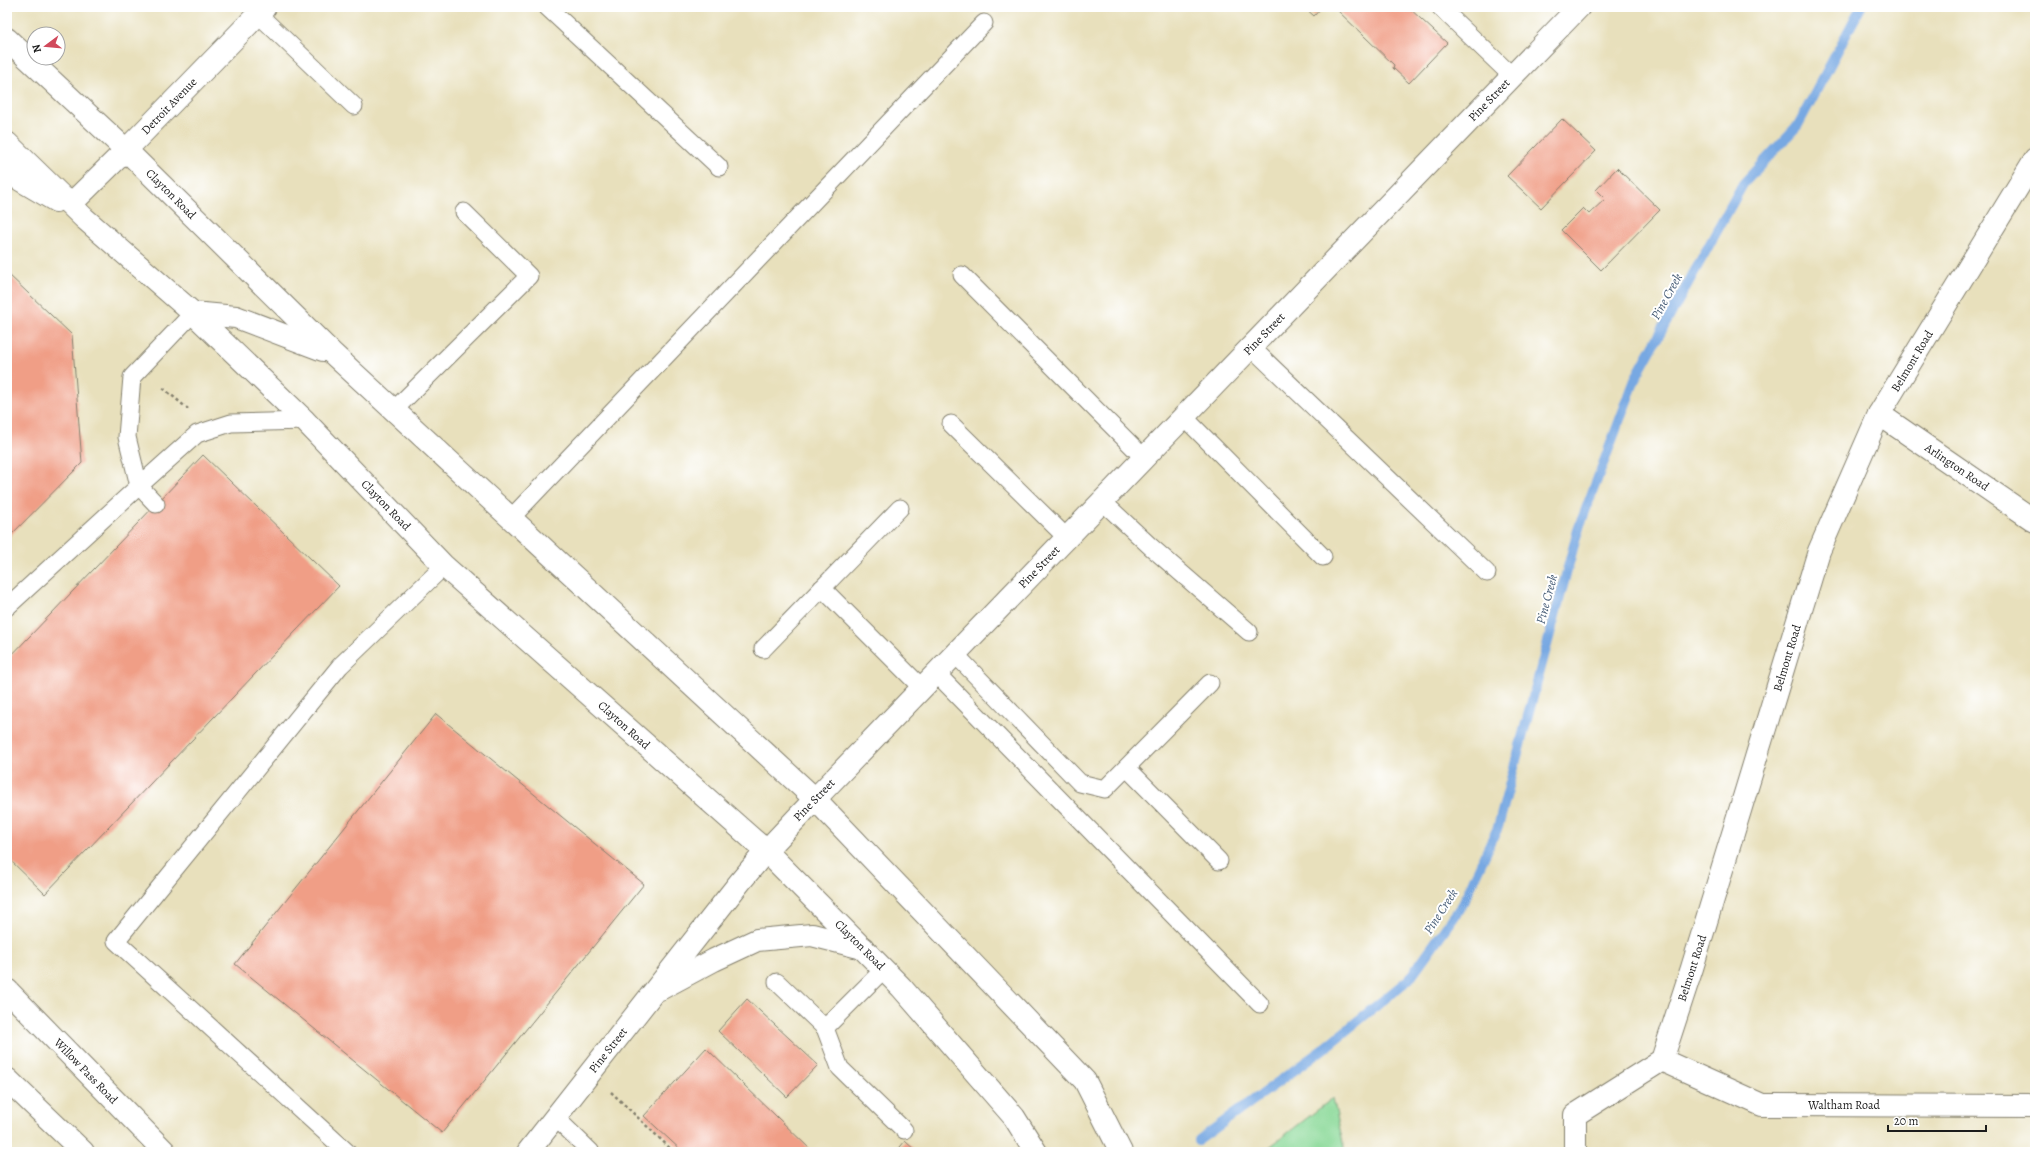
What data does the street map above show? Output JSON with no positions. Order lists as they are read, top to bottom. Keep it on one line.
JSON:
{"streets":{"street":["Pine Street","Detroit Avenue","Clayton Road","Belmont Road","Arlington Road","Willow Pass Road","Waltham Road"]},"crossings":[["Pine Street","Clayton Road"],["Detroit Avenue","Clayton Road"],["Belmont Road","Arlington Road"],["Belmont Road","Waltham Road"]],"water":["Pine Creek"],"scale_bar":"20 m","north":"left"}
